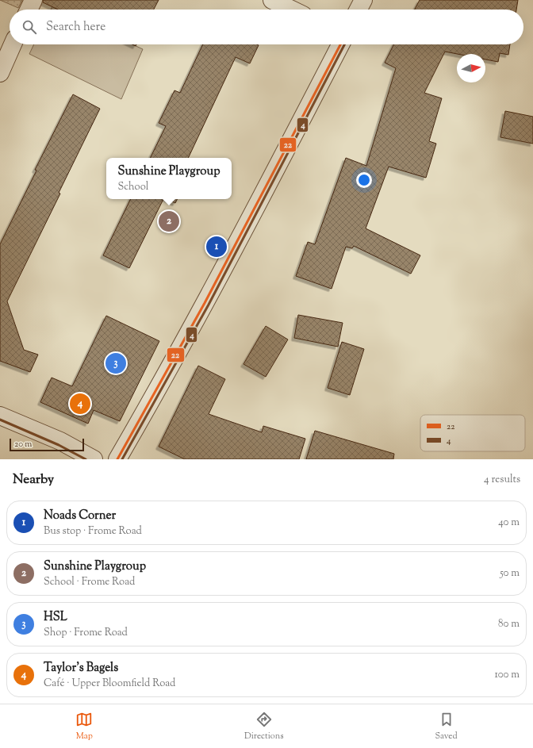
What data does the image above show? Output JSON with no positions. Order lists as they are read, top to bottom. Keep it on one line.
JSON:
{"lines":["transit line 22","transit line 4"],"legend":["22","4"],"scale_bar":"20 m","north":"right","page":{"search":"Search here","popup":["Sunshine Playgroup","School"],"pins":["2","1","3","4"],"scale":"20 m","heading":["Nearby","4 results"],"list":[{"mark":"1","name":"Noads Corner","note":"Bus stop · Frome Road","value":"40 m"},{"mark":"2","name":"Sunshine Playgroup","note":"School · Frome Road","value":"50 m"},{"mark":"3","name":"HSL","note":"Shop · Frome Road","value":"80 m"},{"mark":"4","name":"Taylor’s Bagels","note":"Café · Upper Bloomfield Road","value":"100 m"}],"nav":["Map","Directions","Saved"]}}
